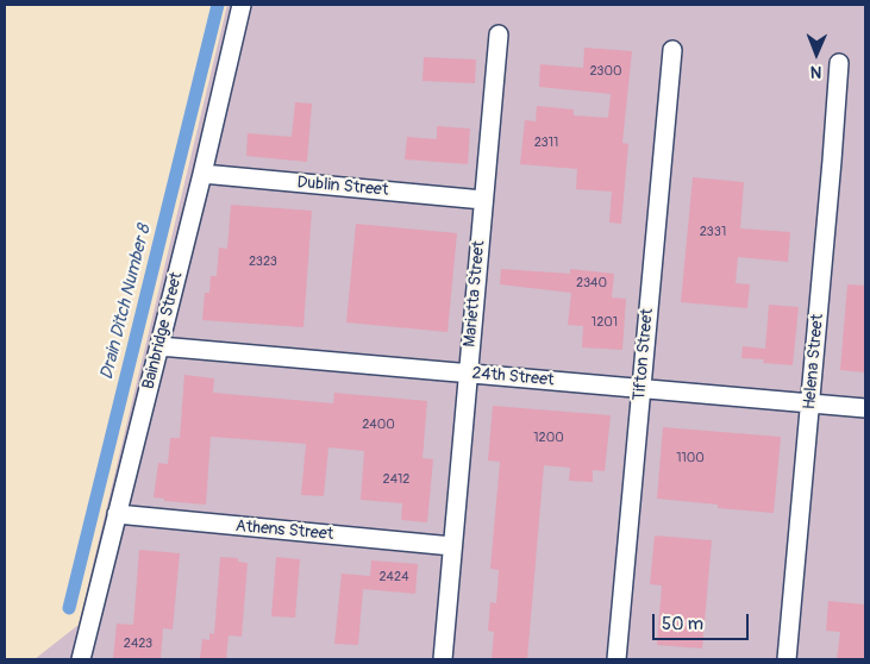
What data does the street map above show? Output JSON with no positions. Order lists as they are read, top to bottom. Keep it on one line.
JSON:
{"streets":{"street":["Dublin Street","Marietta Street","Bainbridge Street","Tifton Street","Helena Street","24th Street","Athens Street"]},"crossings":[["Dublin Street","Marietta Street"],["Dublin Street","Bainbridge Street"],["Marietta Street","24th Street"],["Marietta Street","Athens Street"],["Bainbridge Street","24th Street"],["Bainbridge Street","Athens Street"],["Tifton Street","24th Street"],["Helena Street","24th Street"]],"water":["Drain Ditch Number 8"],"house_numbers":["2300","2311","2331","2323","2340","1201","2400","1200","1100","2412","2424","2423"],"scale_bar":"50 m","north":"bottom"}
